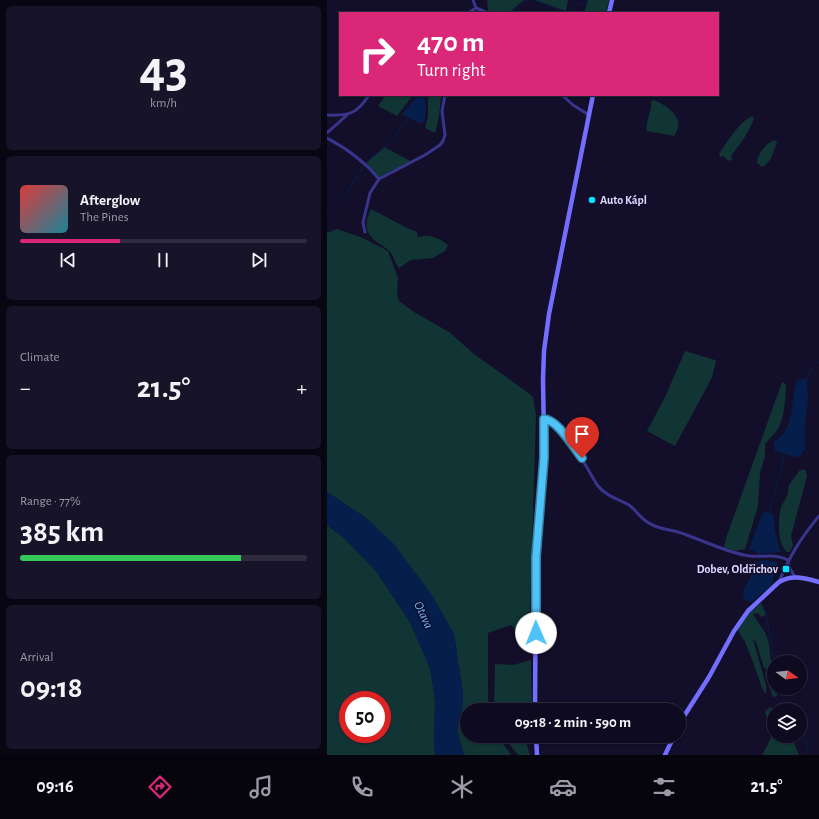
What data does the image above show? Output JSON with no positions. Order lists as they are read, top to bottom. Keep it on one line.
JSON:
{"water":["Otava"],"places":{"other":["Auto Kápl"],"transit":["Dobev, Oldřichov"]},"north":"right","page":{"tile":[["43","km/h"],"Climate",["Range · 77%","385 km"],["Arrival","09:18"]],"turn":["470 m","Turn right"],"song":["Afterglow","The Pines"],"heat":["−","21.5°","+"],"limit":"50","trip":"09:18 · 2 min · 590 m","tabs":["09:16","21.5°"]}}
